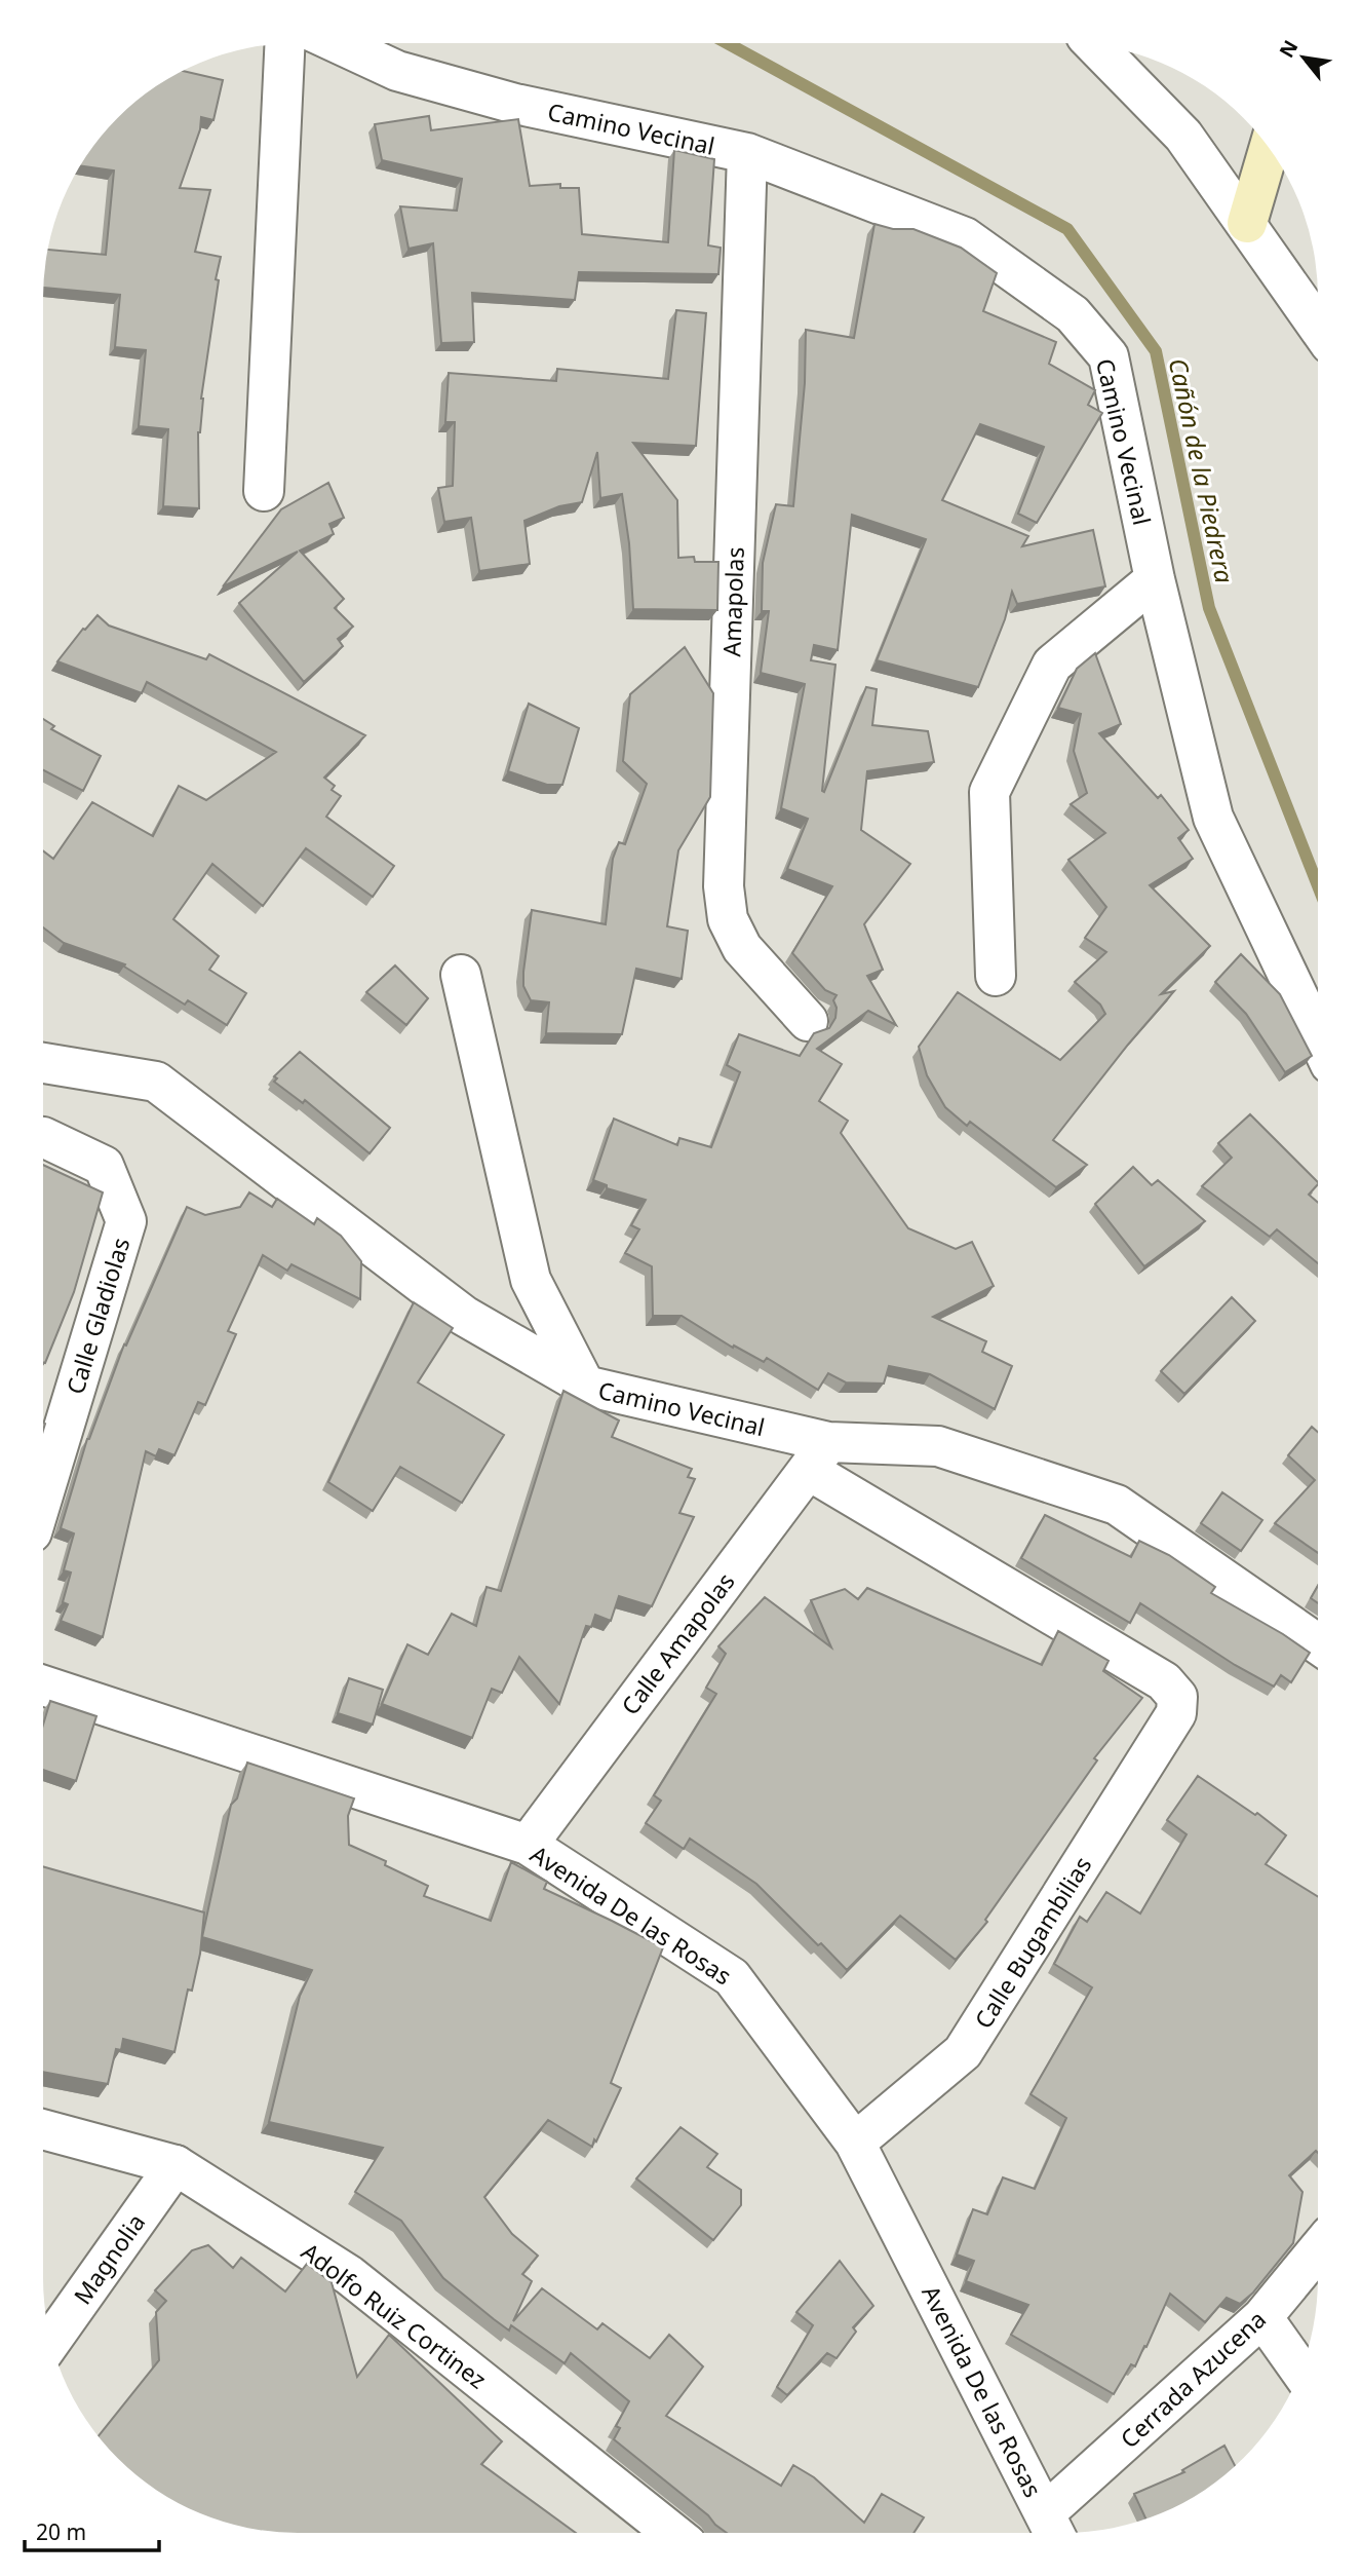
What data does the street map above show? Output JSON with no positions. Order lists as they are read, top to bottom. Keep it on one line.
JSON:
{"streets":{"street":["Camino Vecinal","Amapolas","Calle Gladiolas","Calle Amapolas","Avenida De las Rosas","Calle Bugambilias","Magnolia","Adolfo Ruiz Cortinez","Cerrada Azucena"]},"crossings":[["Camino Vecinal","Amapolas"],["Camino Vecinal","Calle Amapolas"],["Camino Vecinal","Calle Bugambilias"],["Calle Amapolas","Avenida De las Rosas"],["Calle Amapolas","Calle Bugambilias"],["Avenida De las Rosas","Calle Bugambilias"],["Avenida De las Rosas","Cerrada Azucena"],["Magnolia","Adolfo Ruiz Cortinez"]],"water":["Cañón de la Piedrera"],"scale_bar":"20 m","north":"top left"}
